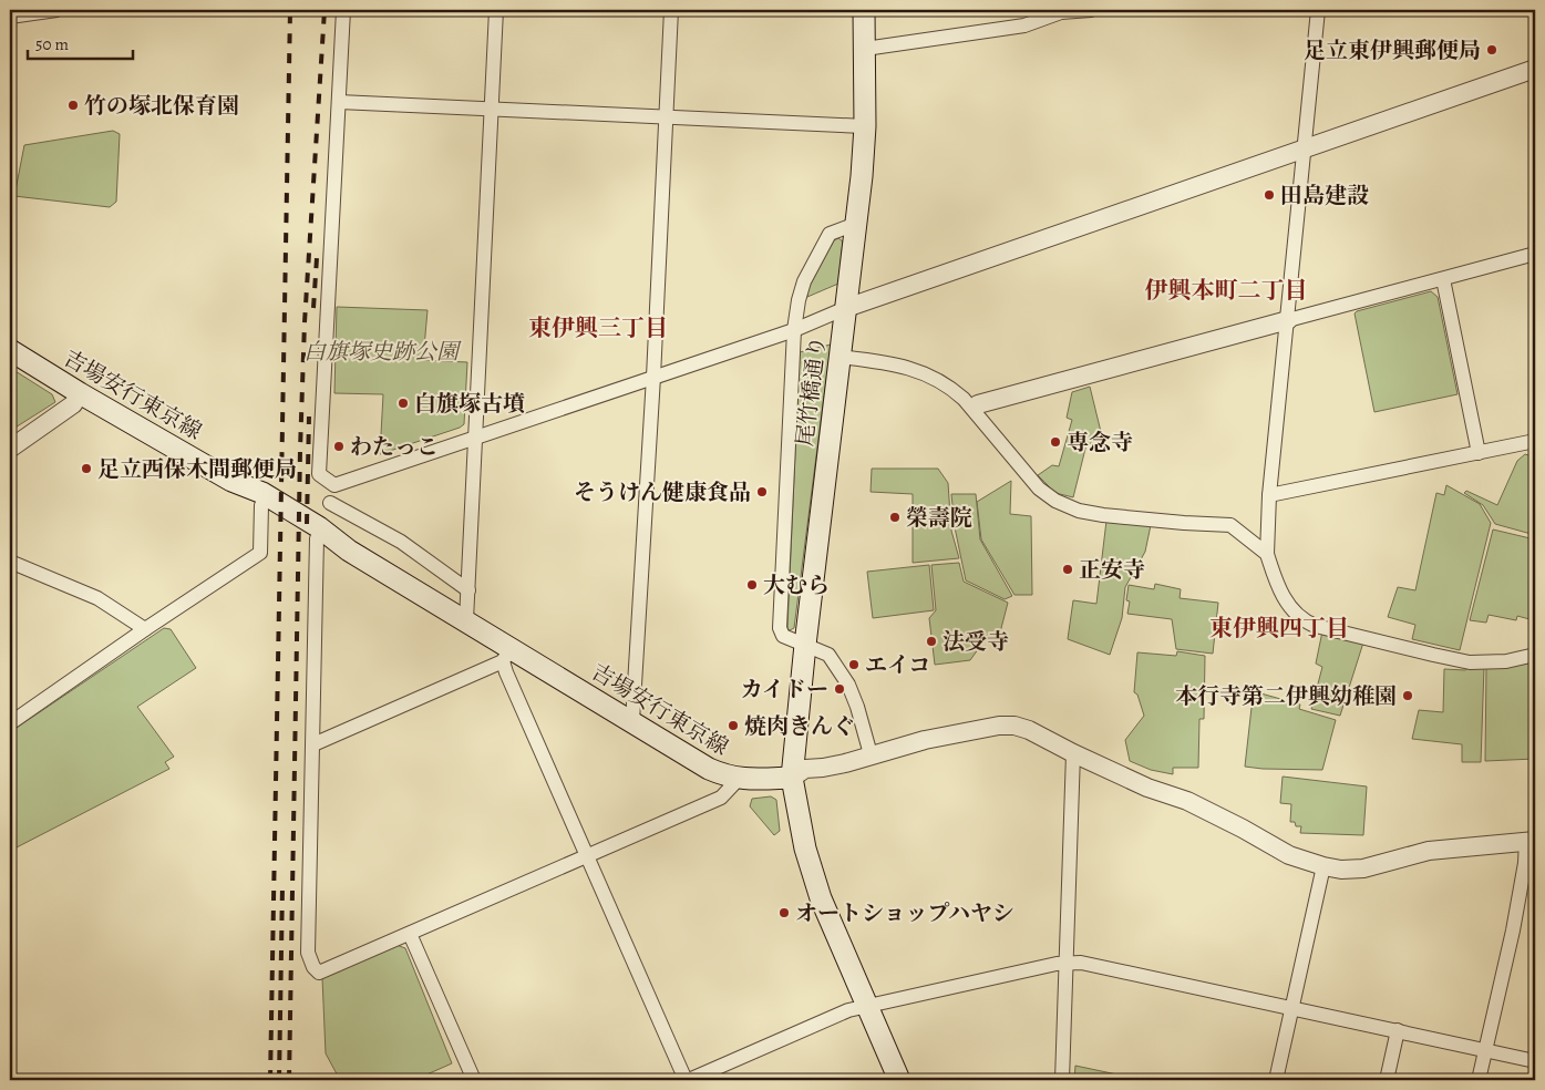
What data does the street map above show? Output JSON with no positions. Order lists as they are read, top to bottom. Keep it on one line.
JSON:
{"streets":{"main road":["尾竹橋通り","吉場安行東京線"]},"crossings":[["尾竹橋通り","吉場安行東京線"]],"districts":["伊興本町二丁目","東伊興三丁目","東伊興四丁目"],"parks":["白旗塚史跡公園"],"places":["足立東伊興郵便局","竹の塚北保育園","田島建設","白旗塚古墳","専念寺","わたっこ","足立西保木間郵便局","そうけん健康食品","榮壽院","正安寺","大むら","法受寺","エイコ","カイドー","本行寺第二伊興幼稚園","焼肉きんぐ","オートショップハヤシ"],"scale_bar":"50 m"}
